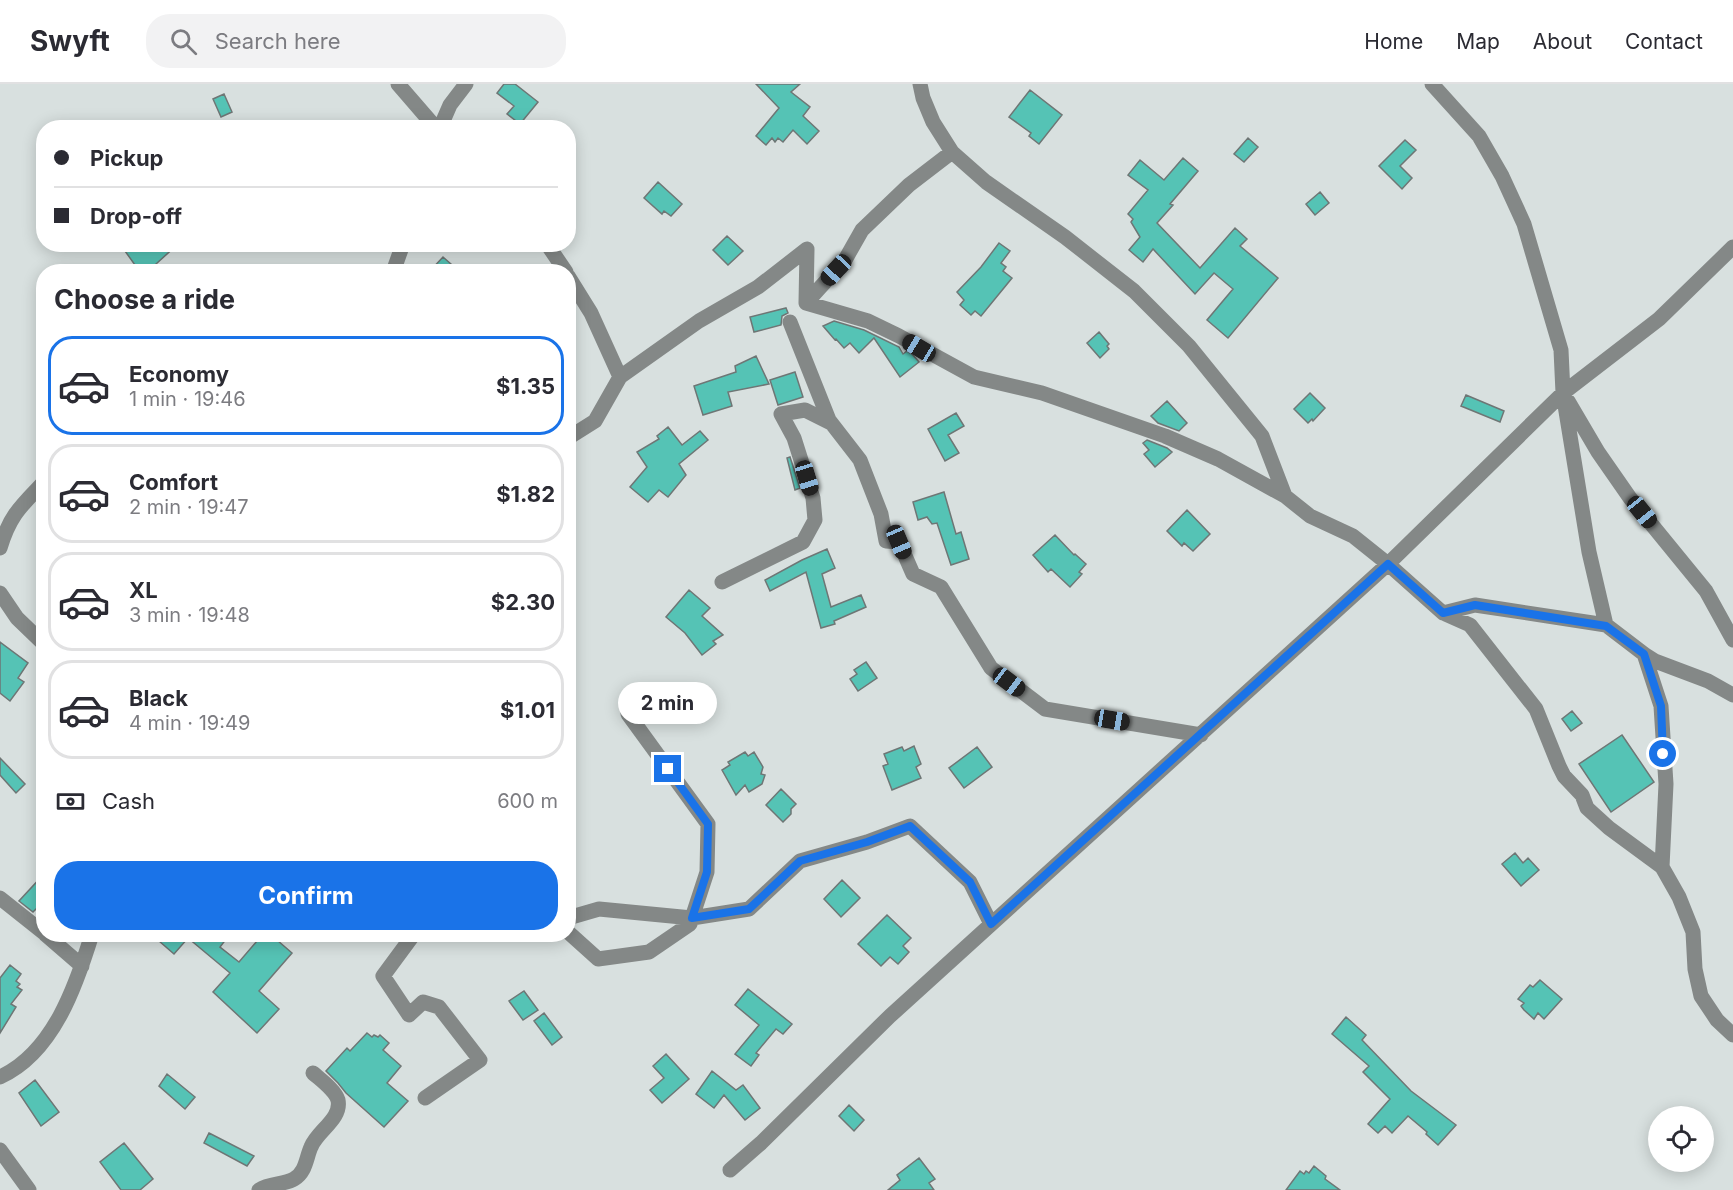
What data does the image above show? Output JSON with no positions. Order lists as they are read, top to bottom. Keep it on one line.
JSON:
{"page":{"header":"Swyft","search":"Search here","nav":["Home","Map","About","Contact"],"banner":["Pickup","Drop-off"],"heading":"Choose a ride","list":[{"name":"Economy","note":"1 min · 19:46","value":"$1.35"},{"name":"Comfort","note":"2 min · 19:47","value":"$1.82"},{"name":"XL","note":"3 min · 19:48","value":"$2.30"},{"name":"Black","note":"4 min · 19:49","value":"$1.01"}],"bubble":"2 min","pay":["Cash","600 m"],"buttons":"Confirm"}}
